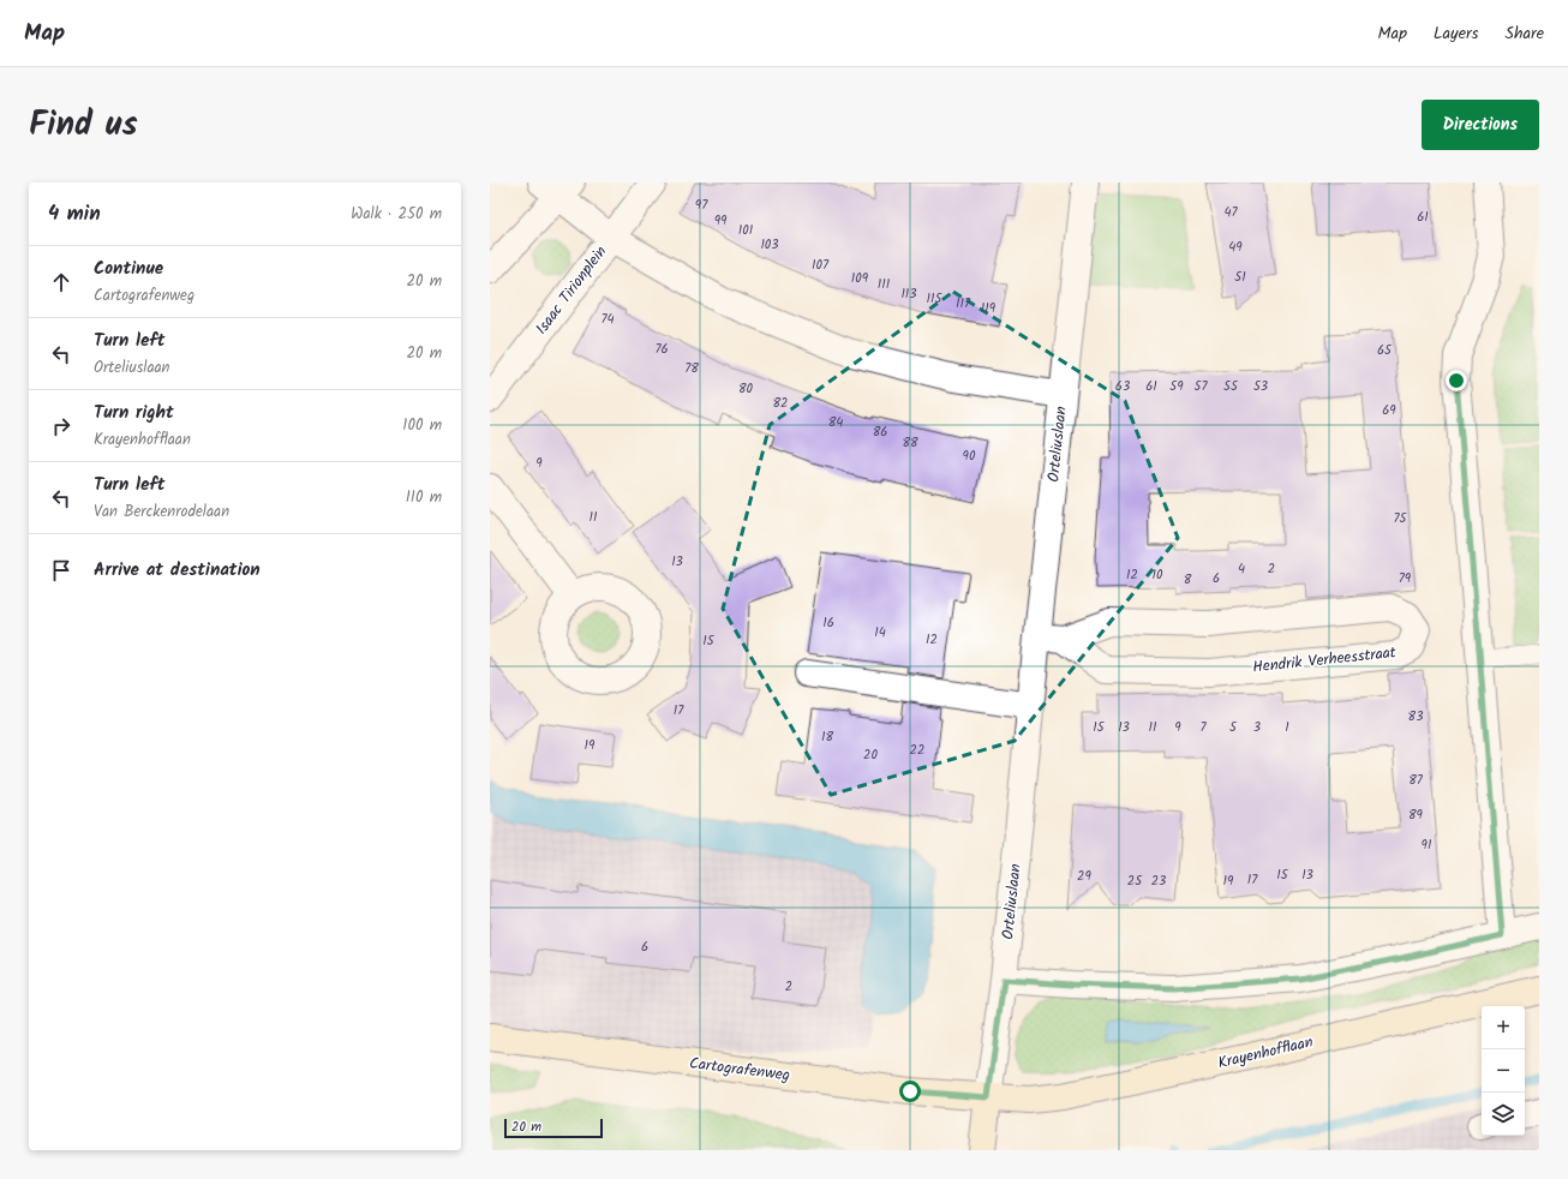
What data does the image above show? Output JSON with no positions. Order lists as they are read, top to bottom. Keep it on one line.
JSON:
{"streets":{"street":["Isaac Tirionplein","Orteliuslaan","Hendrik Verheesstraat","Krayenhofflaan","Cartografenweg"]},"crossings":[["Orteliuslaan","Hendrik Verheesstraat"],["Orteliuslaan","Krayenhofflaan"],["Orteliuslaan","Cartografenweg"],["Krayenhofflaan","Cartografenweg"]],"house_numbers":["97","47","61","99","101","103","49","107","51","109","111","113","115","117","119","74","76","65","78","63","61","59","57","55","53","80","82","69","84","86","88","90","9","11","75","13","4","2","12","10","6","79","8","16","14","12","15","17","83","15","13","11","9","7","5","3","1","18","19","22","20","87","89","91","15","13","29","17","25","23","19","6","2"],"scale_bar":"20 m","page":{"header":"Map","nav":["Map","Layers","Share"],"title":"Find us","buttons":"Directions","heading":["4 min","Walk · 250 m"],"list":[["Continue","Cartografenweg","20 m"],["Turn left","Orteliuslaan","20 m"],["Turn right","Krayenhofflaan","100 m"],["Turn left","Van Berckenrodelaan","110 m"],"Arrive at destination"],"map_buttons":["+","−"],"scale":"20 m"}}
